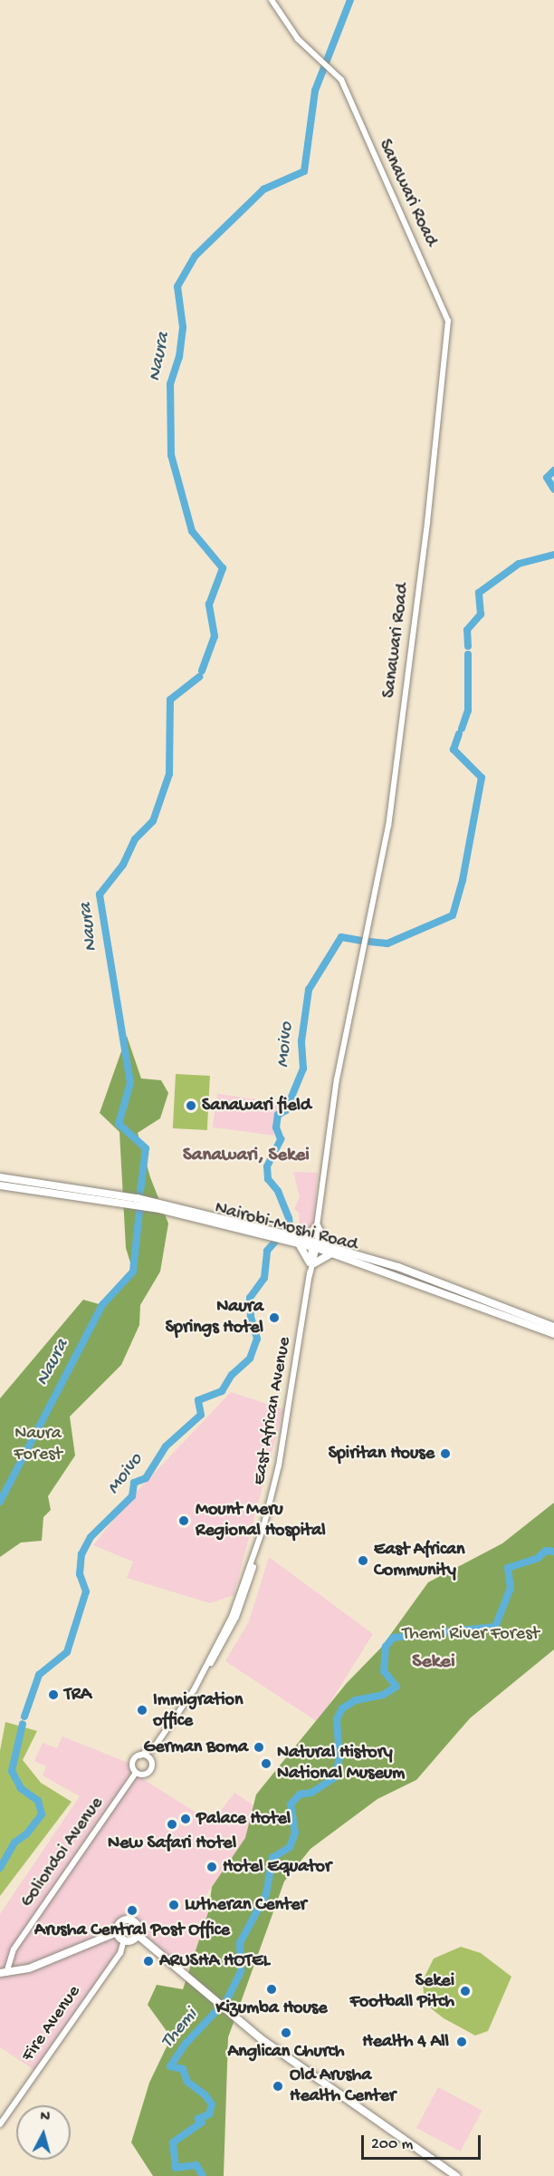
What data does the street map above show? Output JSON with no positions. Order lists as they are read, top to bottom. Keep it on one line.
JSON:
{"streets":{"main road":["Nairobi-Moshi Road"],"street":["Sanawari Road","East African Avenue","Goliondoi Avenue","Fire Avenue"]},"crossings":[["Sanawari Road","Nairobi-Moshi Road"],["Sanawari Road","East African Avenue"]],"districts":["Sanawari, Sekei","Sekei"],"water":["Naura","Moivo","Themi"],"parks":["Naura Forest","Themi River Forest"],"places":["Sanawari field","Naura Springs Hotel","Spiritan House","Mount Meru Regional Hospital","East African Community","TRA","Immigration office","German Boma","Natural History National Museum","Palace Hotel","New Safari Hotel","Hotel Equator","Lutheran Center","Arusha Central Post Office","ARUSHA HOTEL","Kizumba House","Sekei Football Pitch","Anglican Church","Health 4 All","Old Arusha Health Center"],"scale_bar":"200 m","north":"top"}
